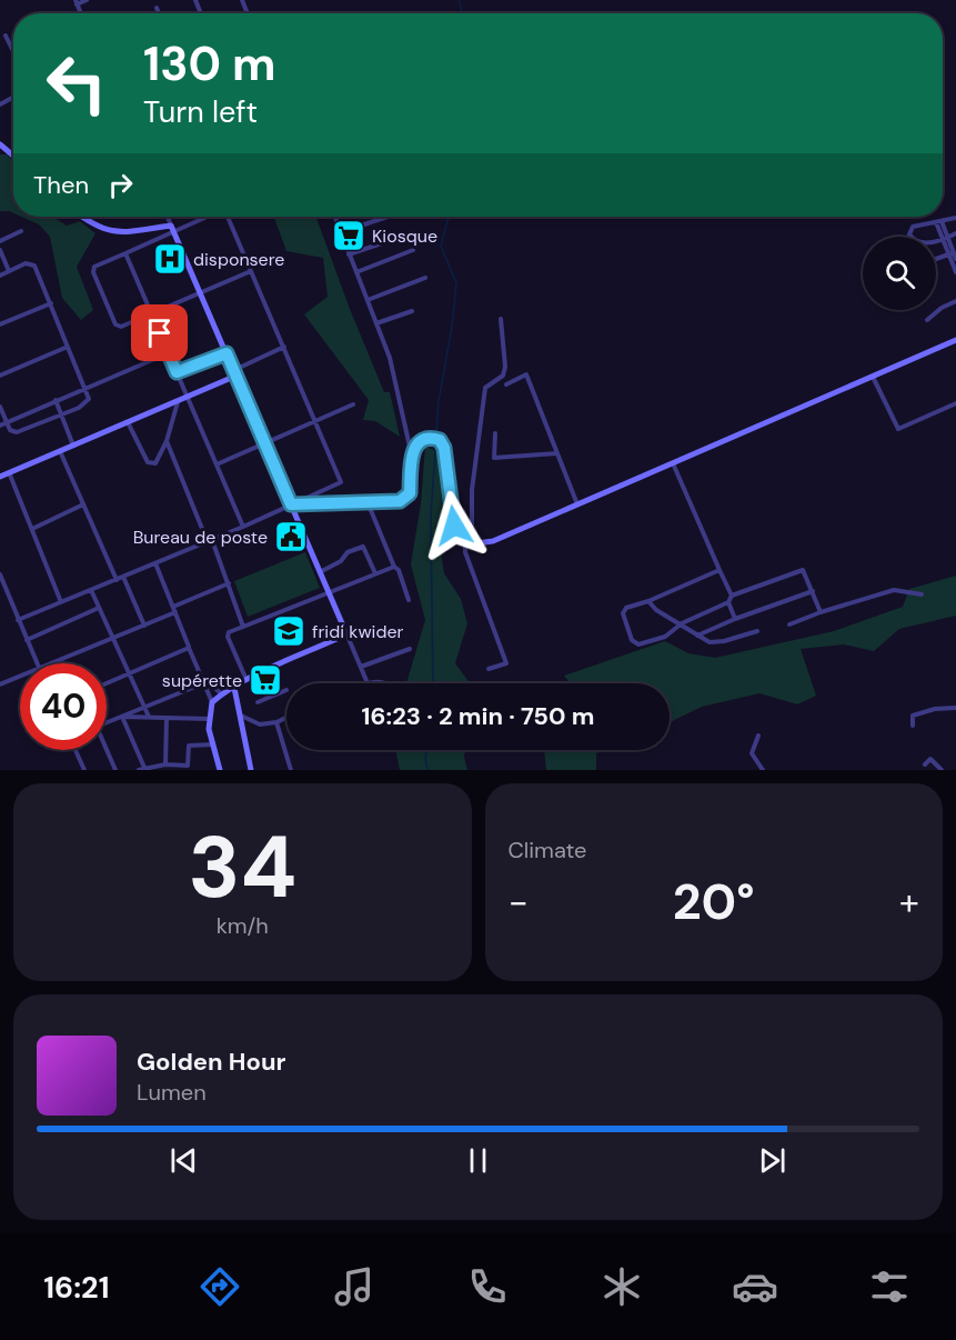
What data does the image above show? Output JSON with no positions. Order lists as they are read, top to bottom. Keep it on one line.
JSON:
{"places":{"supermarket":["Kiosque","supérette"],"hospital":["disponsere"],"public building":["Bureau de poste"],"school or university":["fridi kwider"]},"page":{"turn":["130 m","Turn left"],"then":"Then","limit":"40","trip":"16:23 · 2 min · 750 m","tile":[["34","km/h"],"Climate"],"heat":["−","20°","+"],"song":["Golden Hour","Lumen"],"tabs":"16:21"}}
